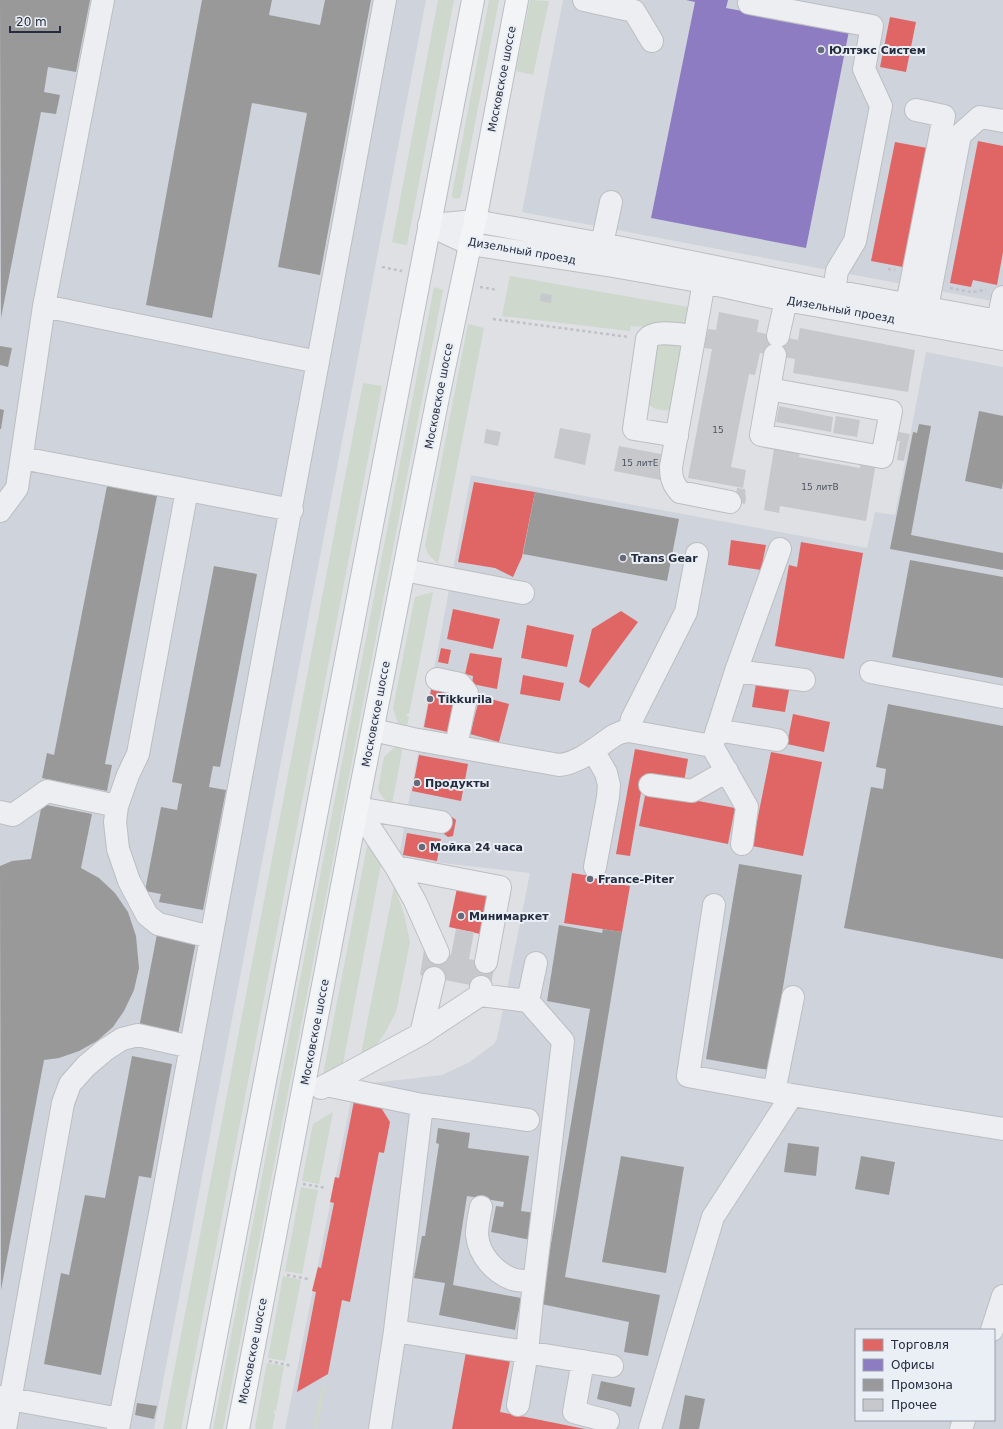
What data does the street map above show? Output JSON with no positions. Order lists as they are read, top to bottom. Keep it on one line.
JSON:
{"streets":{"main road":["Московское шоссе"],"street":["Дизельный проезд"]},"crossings":[["Московское шоссе","Дизельный проезд"]],"places":["Юлтэкс Систем","Trans Gear","Tikkurila","Продукты","Мойка 24 часа","France-Piter","Минимаркет"],"house_numbers":["15","15 литЕ","15 литВ"],"legend":["Торговля","Офисы","Промзона","Прочее"],"scale_bar":"20 m"}
